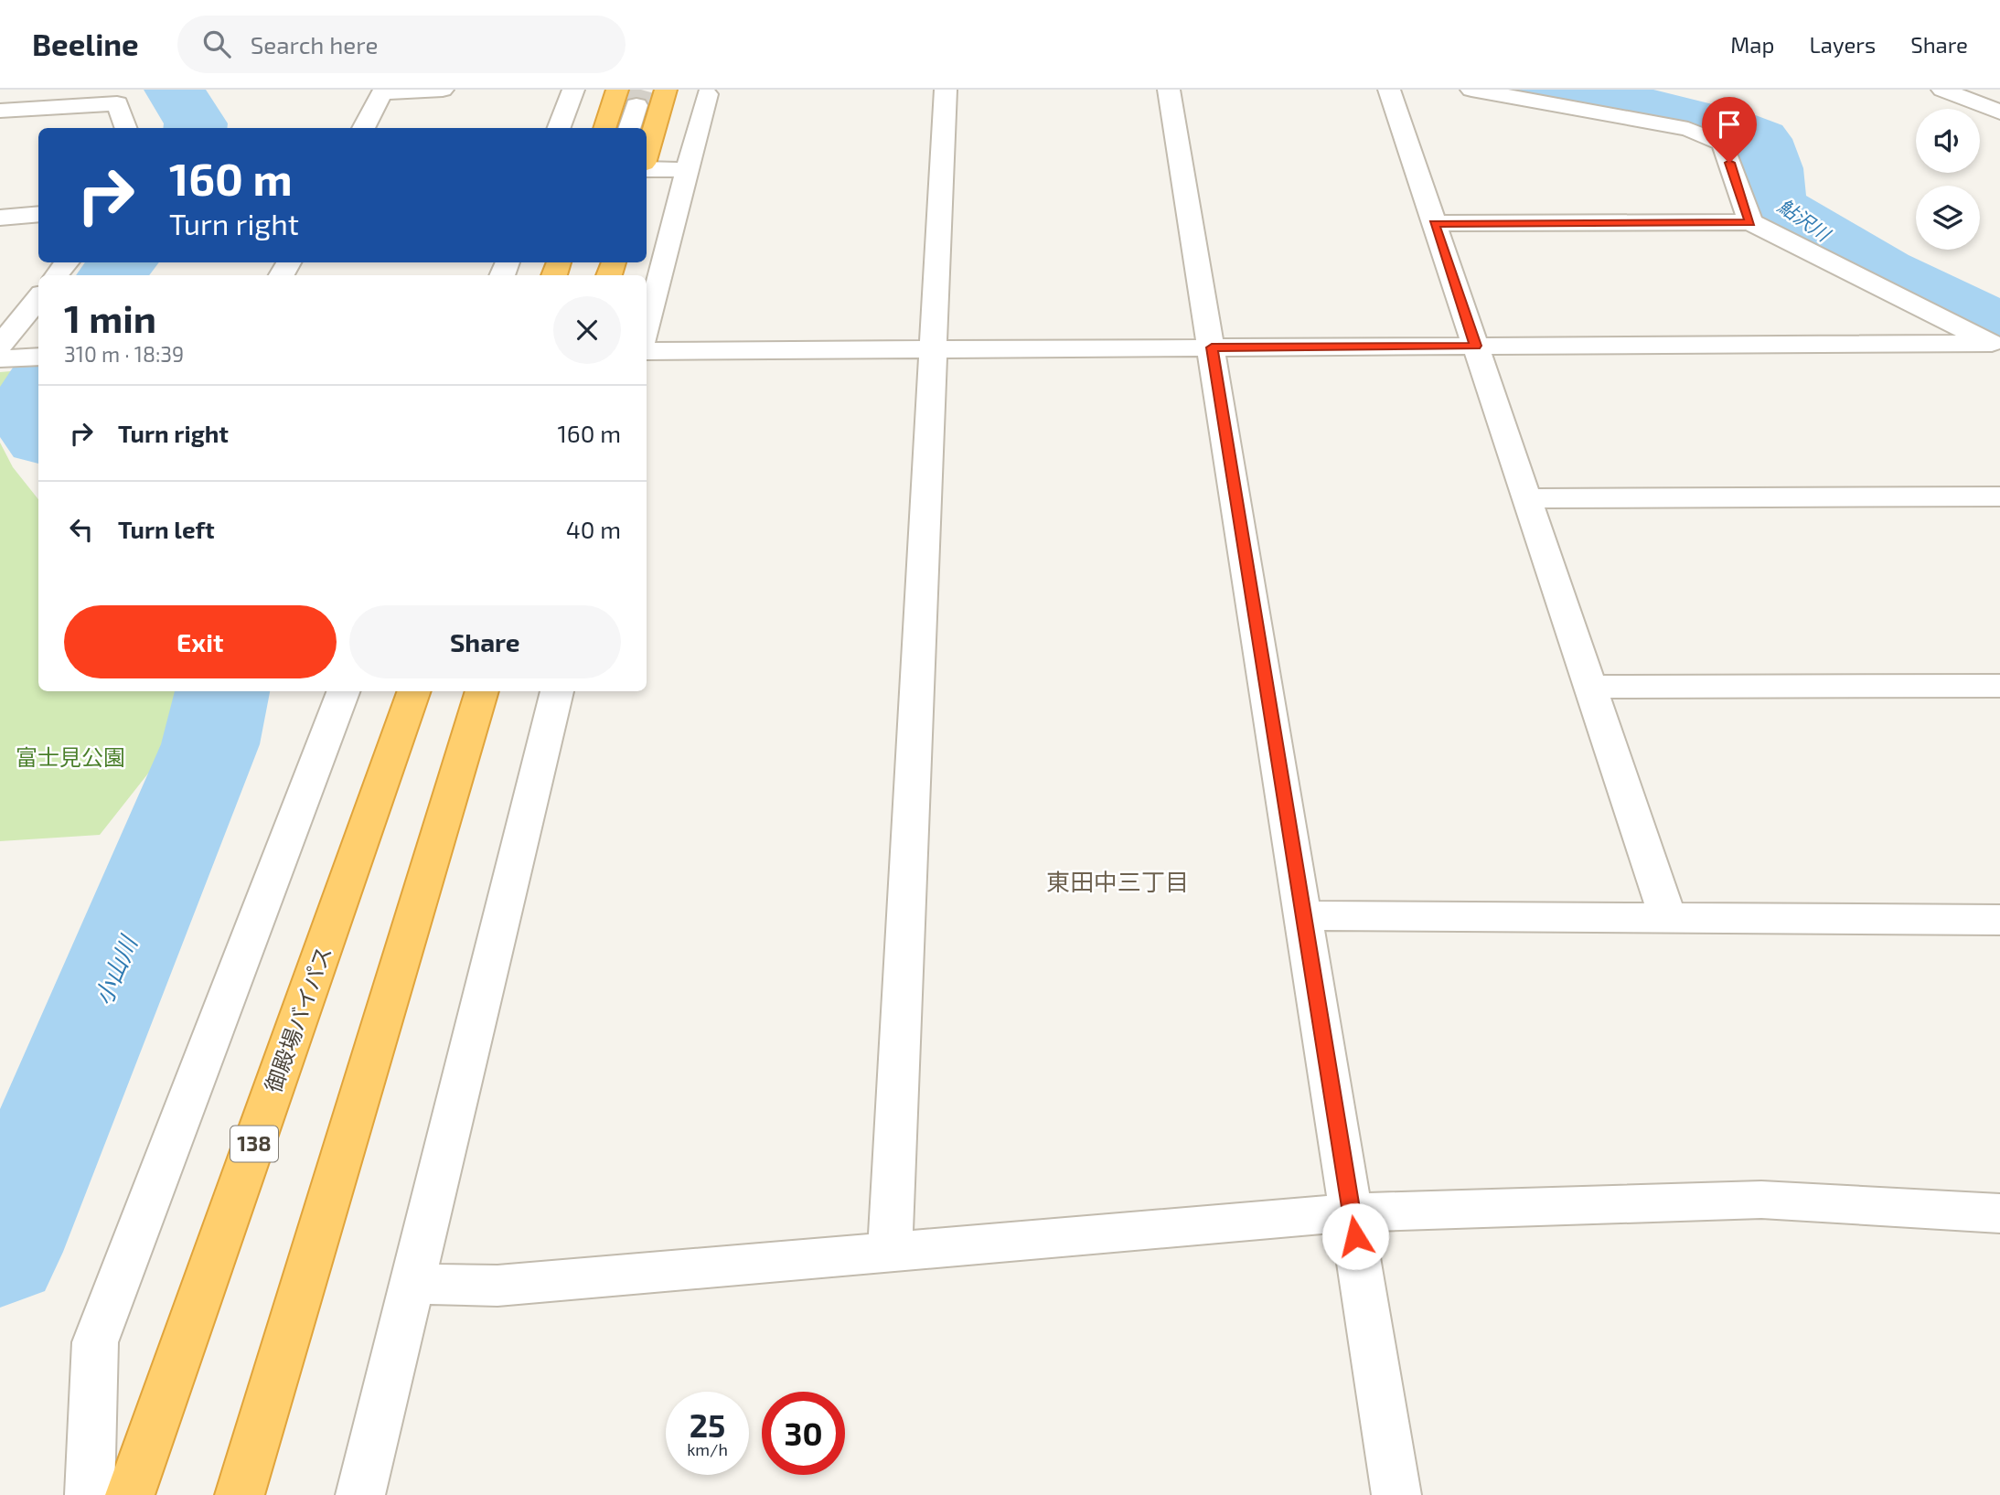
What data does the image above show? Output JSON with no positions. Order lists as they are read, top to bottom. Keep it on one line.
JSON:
{"streets":{"highway":["御殿場バイパス","138"]},"districts":["東田中三丁目"],"water":["鮎沢川","小山川"],"parks":["富士見公園"],"page":{"header":"Beeline","search":"Search here","nav":["Map","Layers","Share"],"turn":["160 m","Turn right"],"heading":["1 min","310 m · 18:39"],"list":[{"name":"Turn right","value":"160 m"},{"name":"Turn left","value":"40 m"}],"buttons":["Exit","Share"],"speed":"25 km/h","limit":"30"}}
